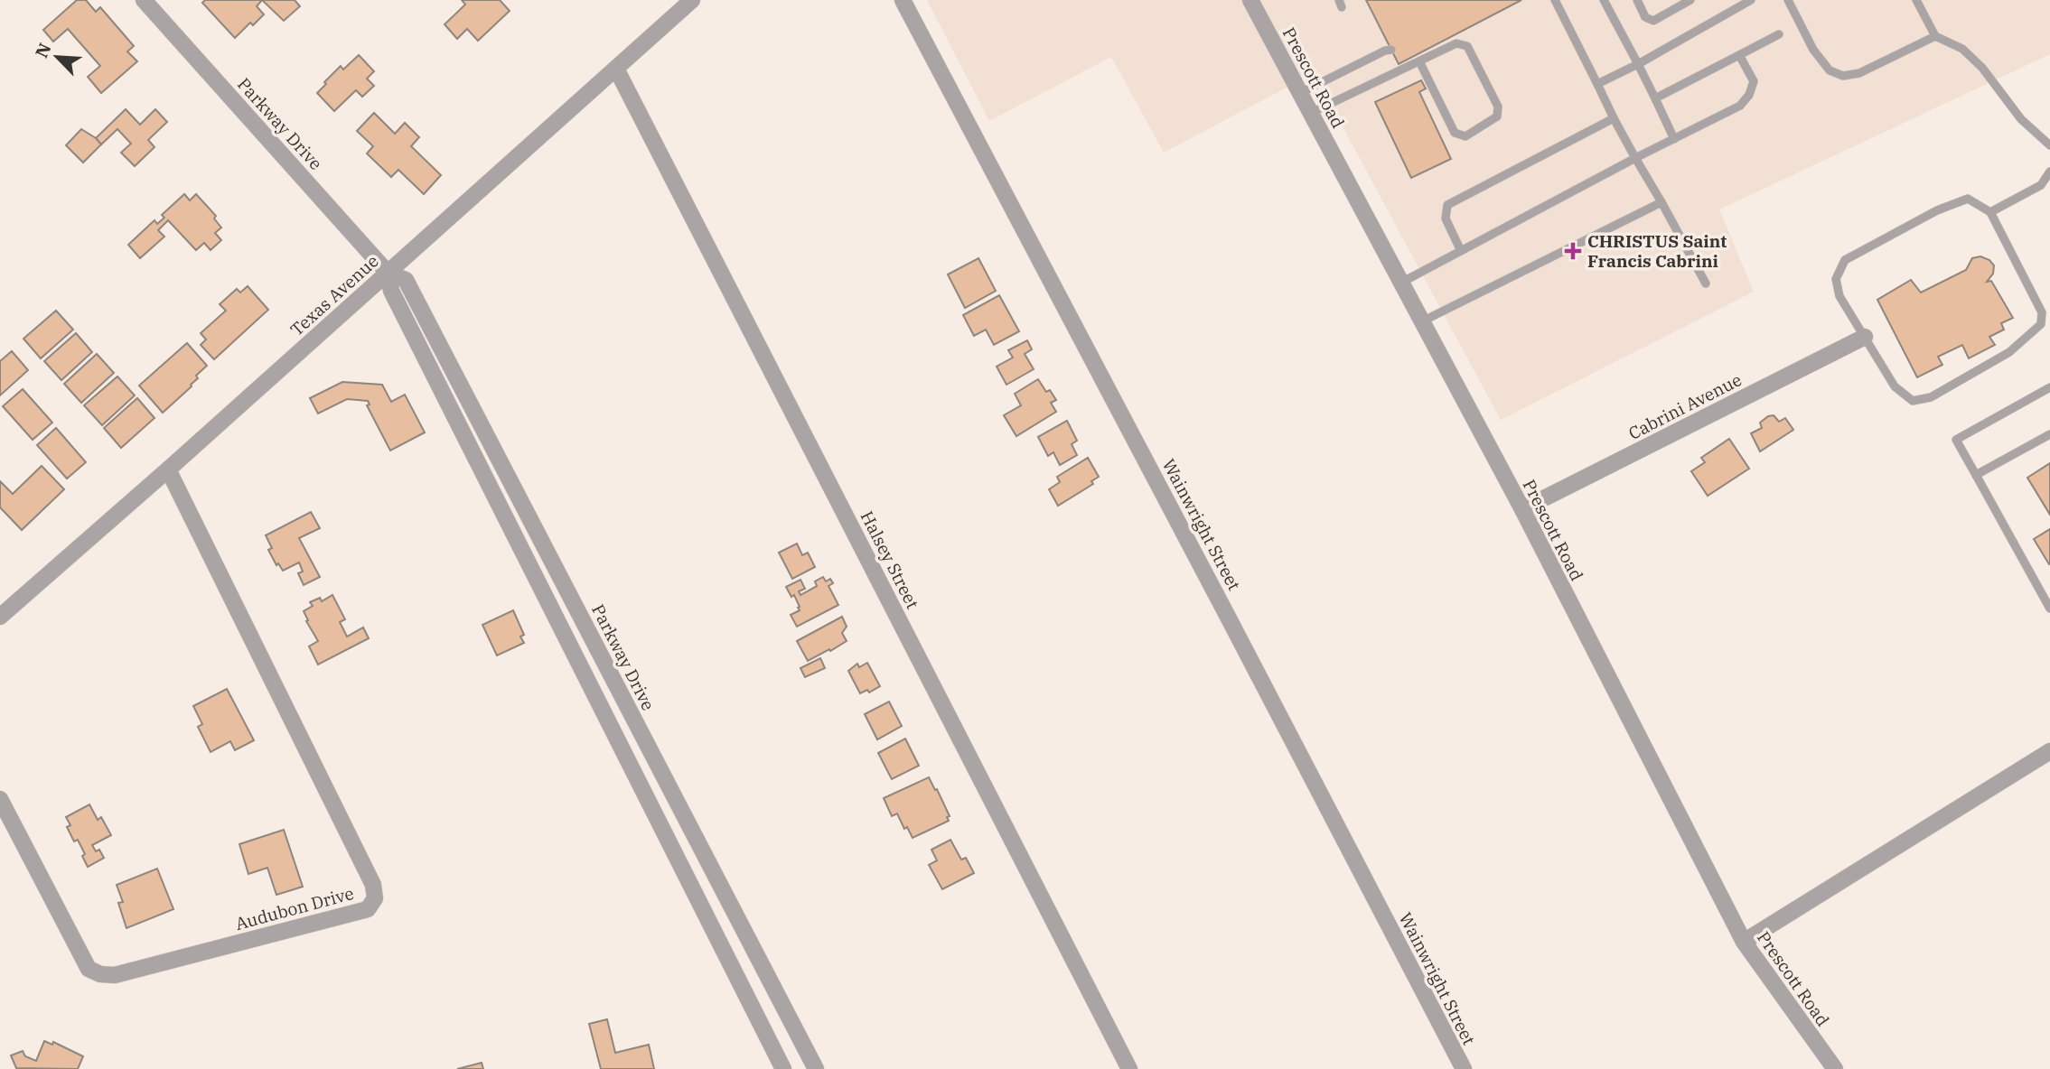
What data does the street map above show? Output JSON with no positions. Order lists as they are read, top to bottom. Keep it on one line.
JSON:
{"streets":{"street":["Prescott Road","Parkway Drive","Texas Avenue","Cabrini Avenue","Wainwright Street","Halsey Street","Audubon Drive"]},"crossings":[["Prescott Road","Cabrini Avenue"],["Parkway Drive","Texas Avenue"],["Texas Avenue","Halsey Street"],["Texas Avenue","Audubon Drive"]],"places":{"health":["CHRISTUS Saint Francis Cabrini"]},"north":"top left"}
